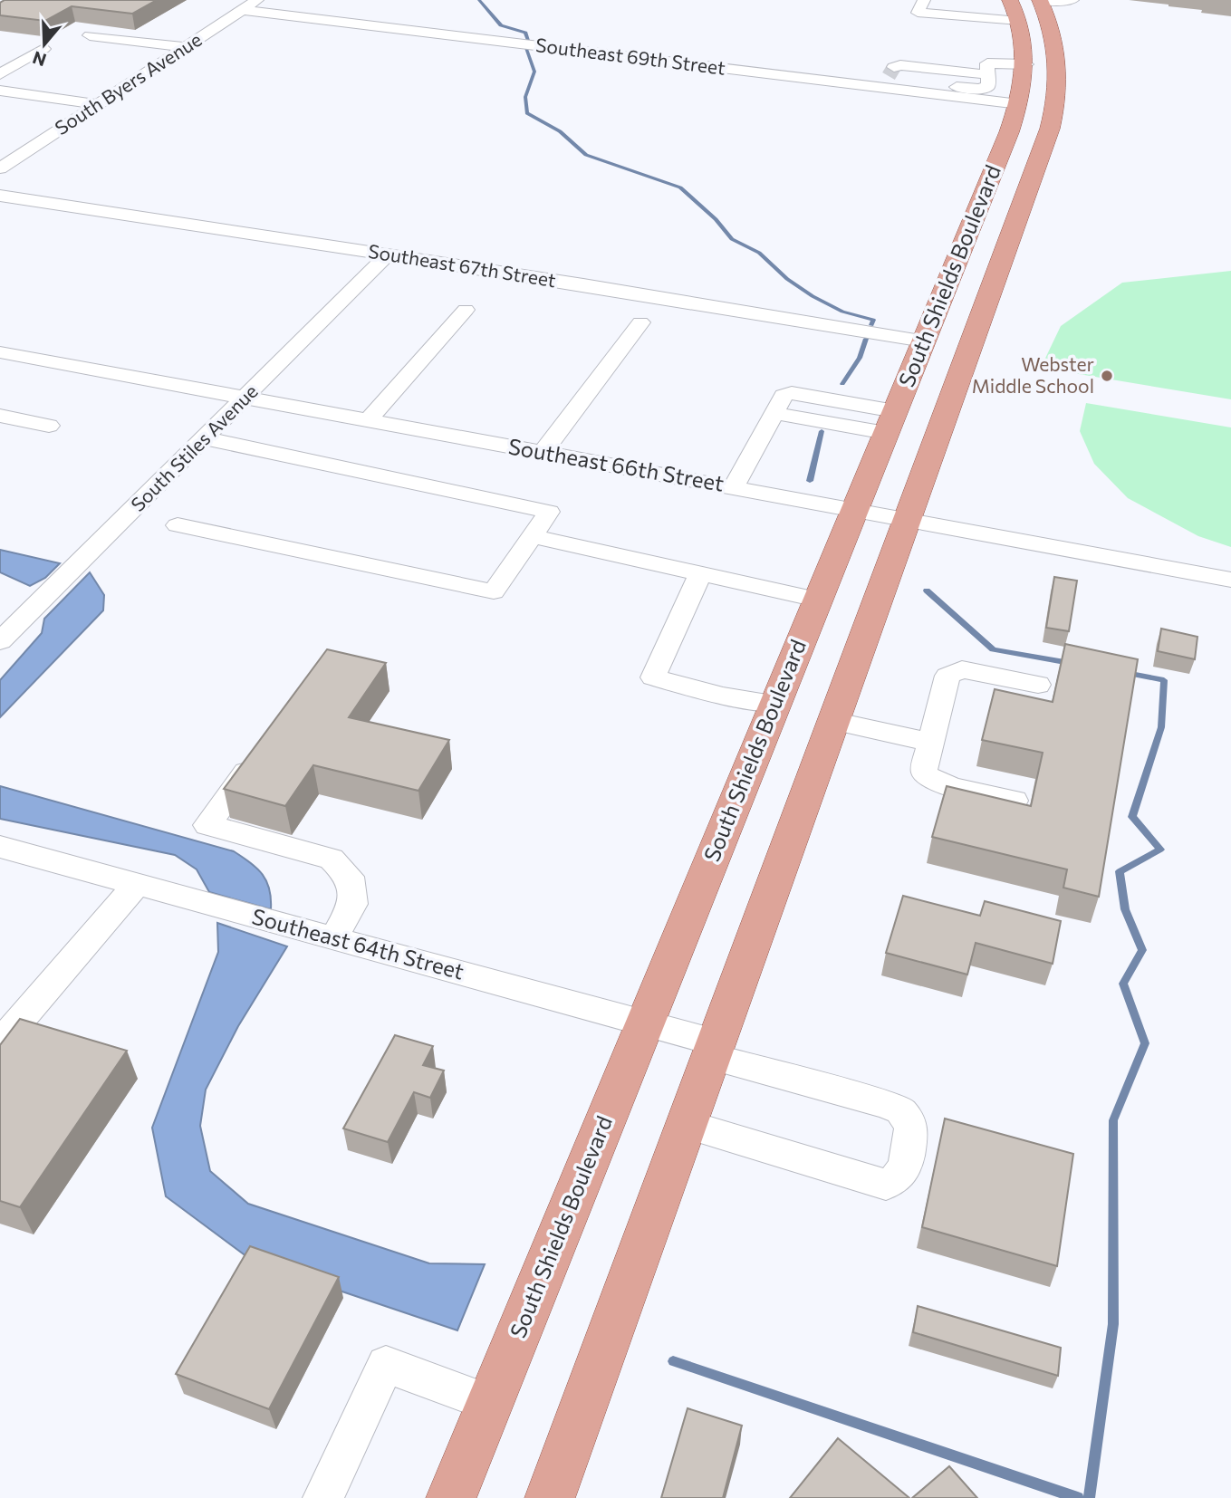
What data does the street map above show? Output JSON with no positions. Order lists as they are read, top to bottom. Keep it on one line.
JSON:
{"streets":{"main road":["South Shields Boulevard"],"street":["Southeast 69th Street","South Byers Avenue","Southeast 67th Street","South Stiles Avenue","Southeast 66th Street","Southeast 64th Street"]},"crossings":[["Southeast 69th Street","South Byers Avenue"],["Southeast 69th Street","South Shields Boulevard"],["Southeast 67th Street","South Shields Boulevard"],["Southeast 67th Street","South Stiles Avenue"],["South Shields Boulevard","Southeast 66th Street"],["South Shields Boulevard","Southeast 64th Street"],["South Stiles Avenue","Southeast 66th Street"]],"places":["Webster Middle School"],"north":"bottom"}
